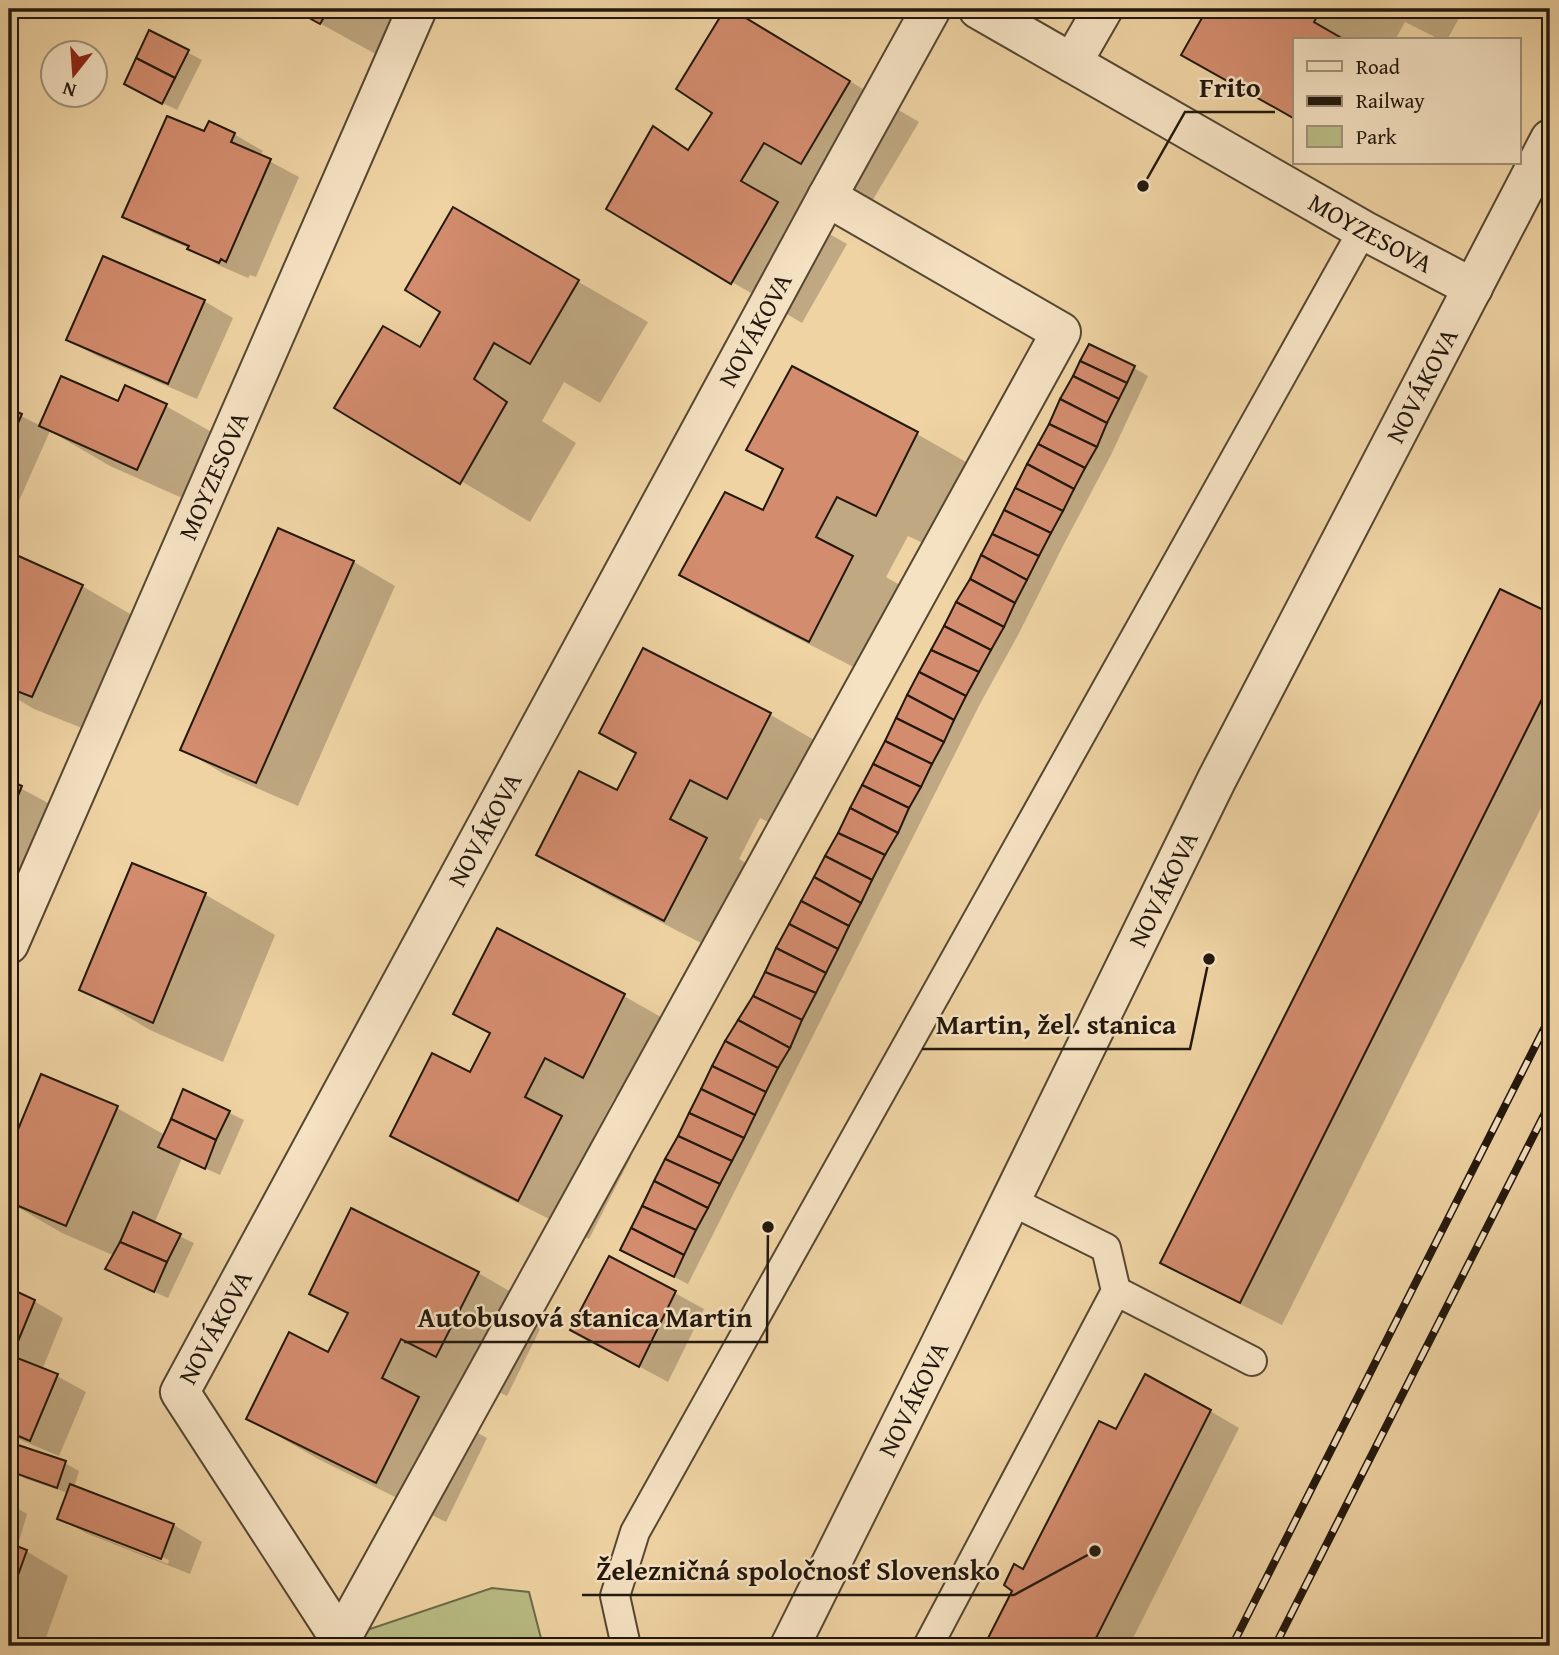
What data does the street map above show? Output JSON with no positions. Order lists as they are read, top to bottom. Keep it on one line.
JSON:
{"streets":{"street":["MOYZESOVA","NOVÁKOVA"]},"crossings":[["MOYZESOVA","NOVÁKOVA"]],"places":["Frito","Martin, žel. stanica","Autobusová stanica Martin","Železničná spoločnosť Slovensko"],"legend":["Road","Railway","Park"],"north":"bottom"}
